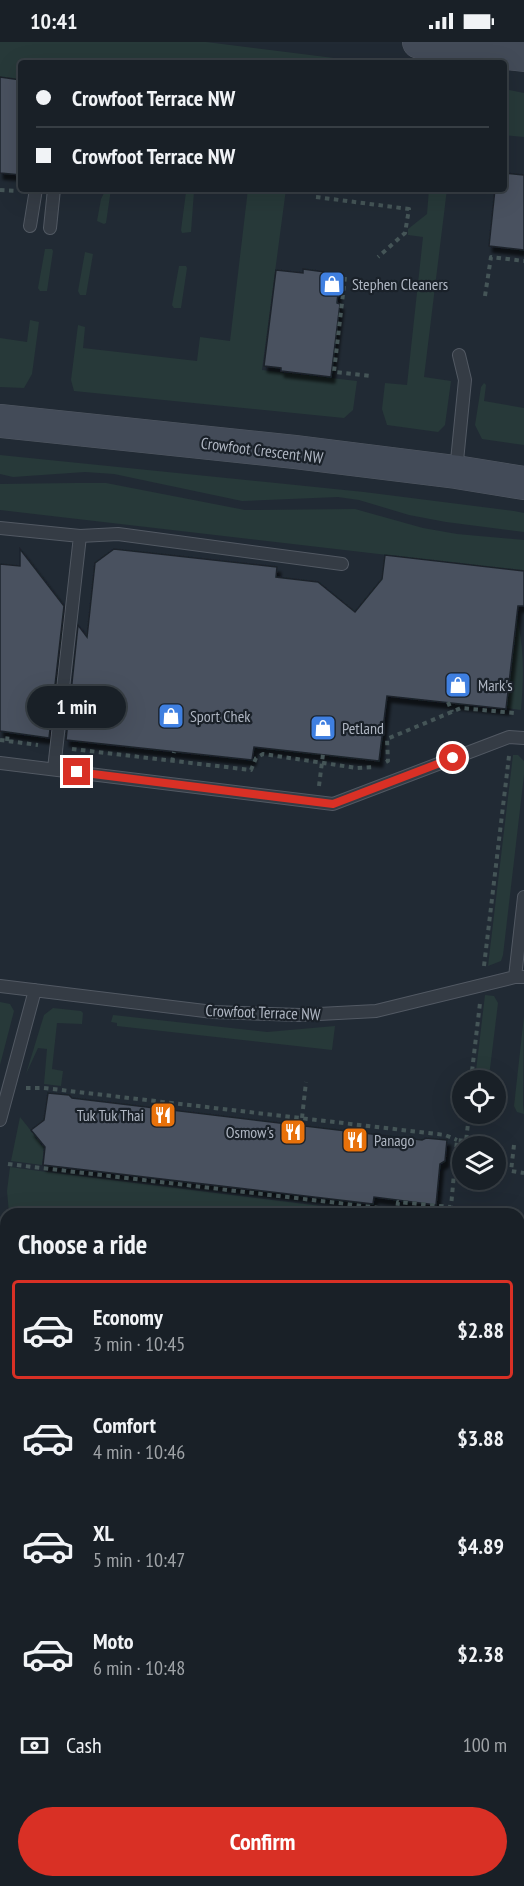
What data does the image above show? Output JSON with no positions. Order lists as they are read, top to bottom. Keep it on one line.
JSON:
{"streets":{"street":["Crowfoot Crescent NW"],"lane":["Crowfoot Terrace NW"]},"places":{"shop":["Stephen Cleaners","Mark's","Sport Chek","Petland"],"restaurant":["Tuk Tuk Thai","Osmow's","Panago"]},"page":{"status":"10:41","banner":["Crowfoot Terrace NW","Crowfoot Terrace NW"],"bubble":"1 min","heading":"Choose a ride","list":[{"name":"Economy","note":"3 min · 10:45","value":"$2.88"},{"name":"Comfort","note":"4 min · 10:46","value":"$3.88"},{"name":"XL","note":"5 min · 10:47","value":"$4.89"},{"name":"Moto","note":"6 min · 10:48","value":"$2.38"}],"pay":["Cash","100 m"],"buttons":"Confirm"}}
